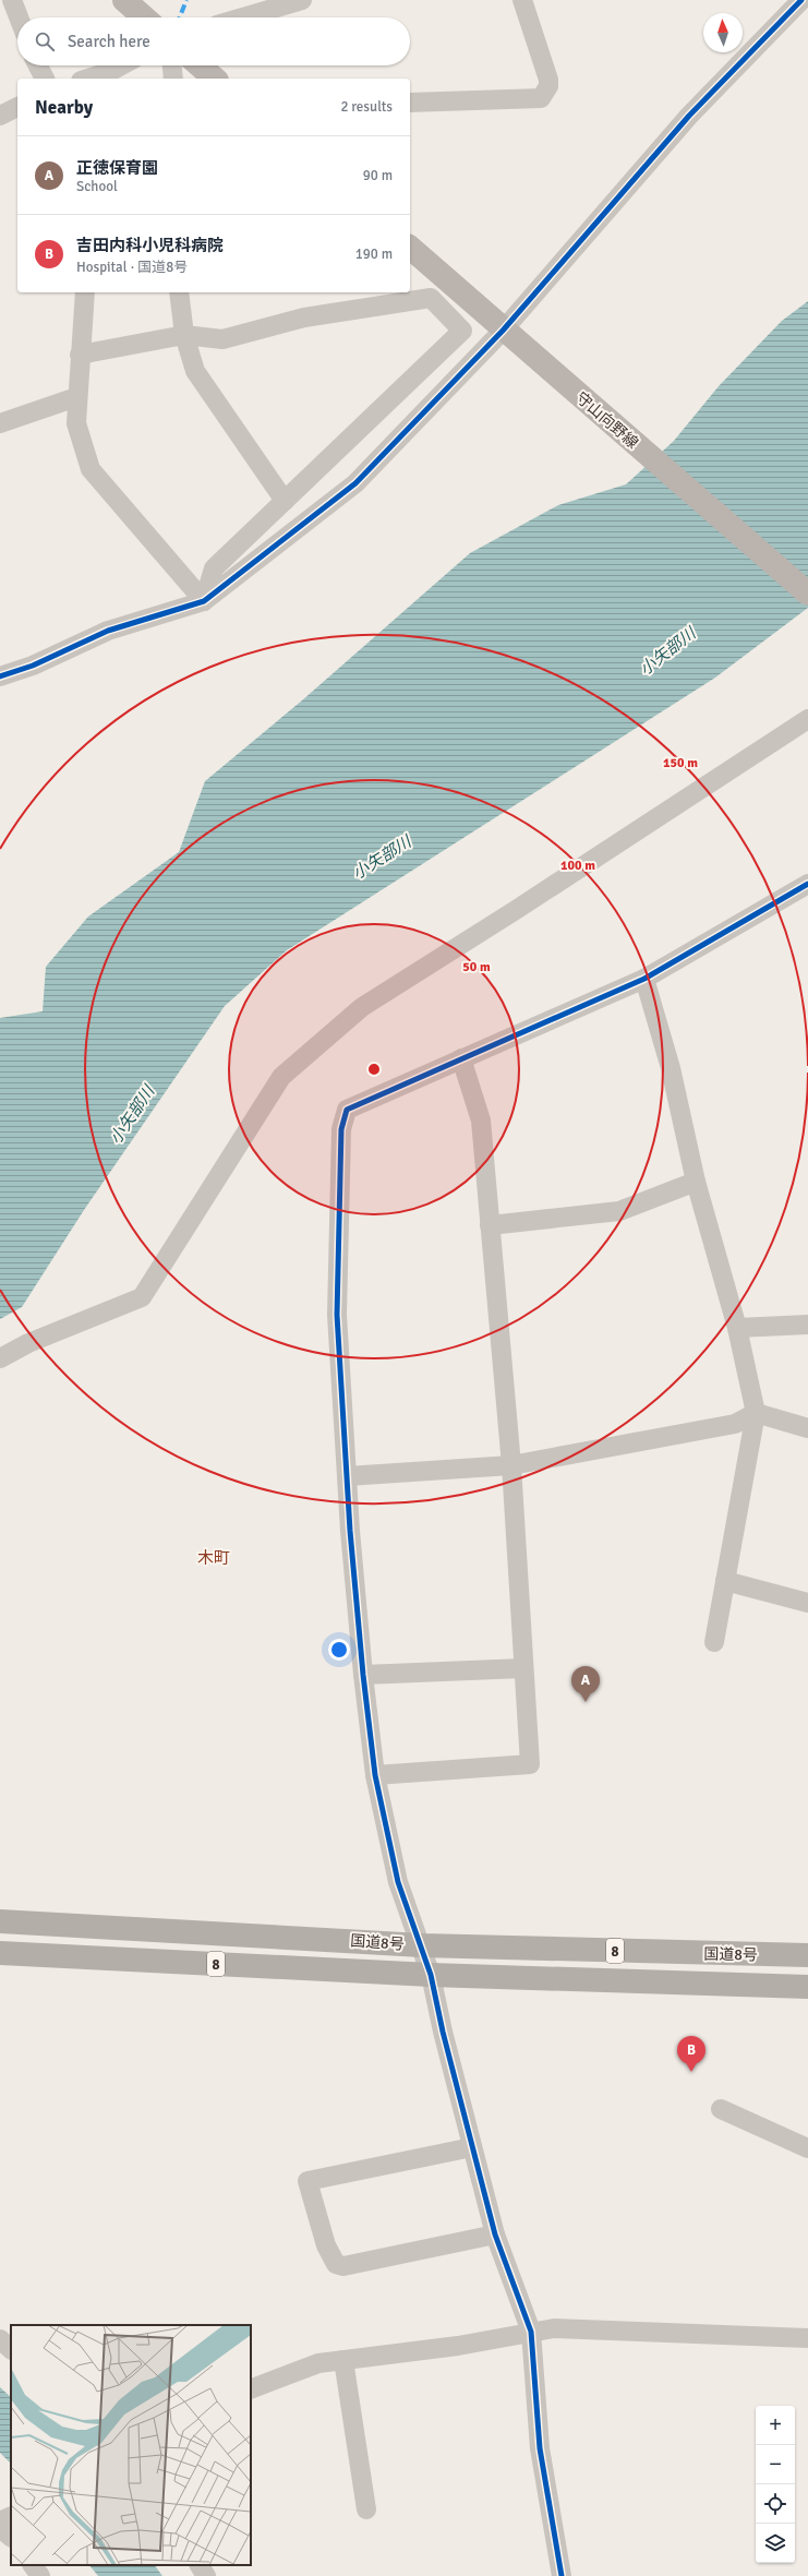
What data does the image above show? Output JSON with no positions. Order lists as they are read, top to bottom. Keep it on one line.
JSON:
{"streets":{"highway":["国道8号","8"],"main road":["守山向野線"]},"districts":["木町"],"water":["小矢部川"],"north":"top","page":{"search":"Search here","heading":["Nearby","2 results"],"list":[{"mark":"A","name":"正徳保育園","note":"School","value":"90 m"},{"mark":"B","name":"吉田内科小児科病院","note":"Hospital · 国道8号","value":"190 m"}],"pins":["A","B"],"map_buttons":["+","−"]},"rings":["150 m","100 m","50 m"]}
